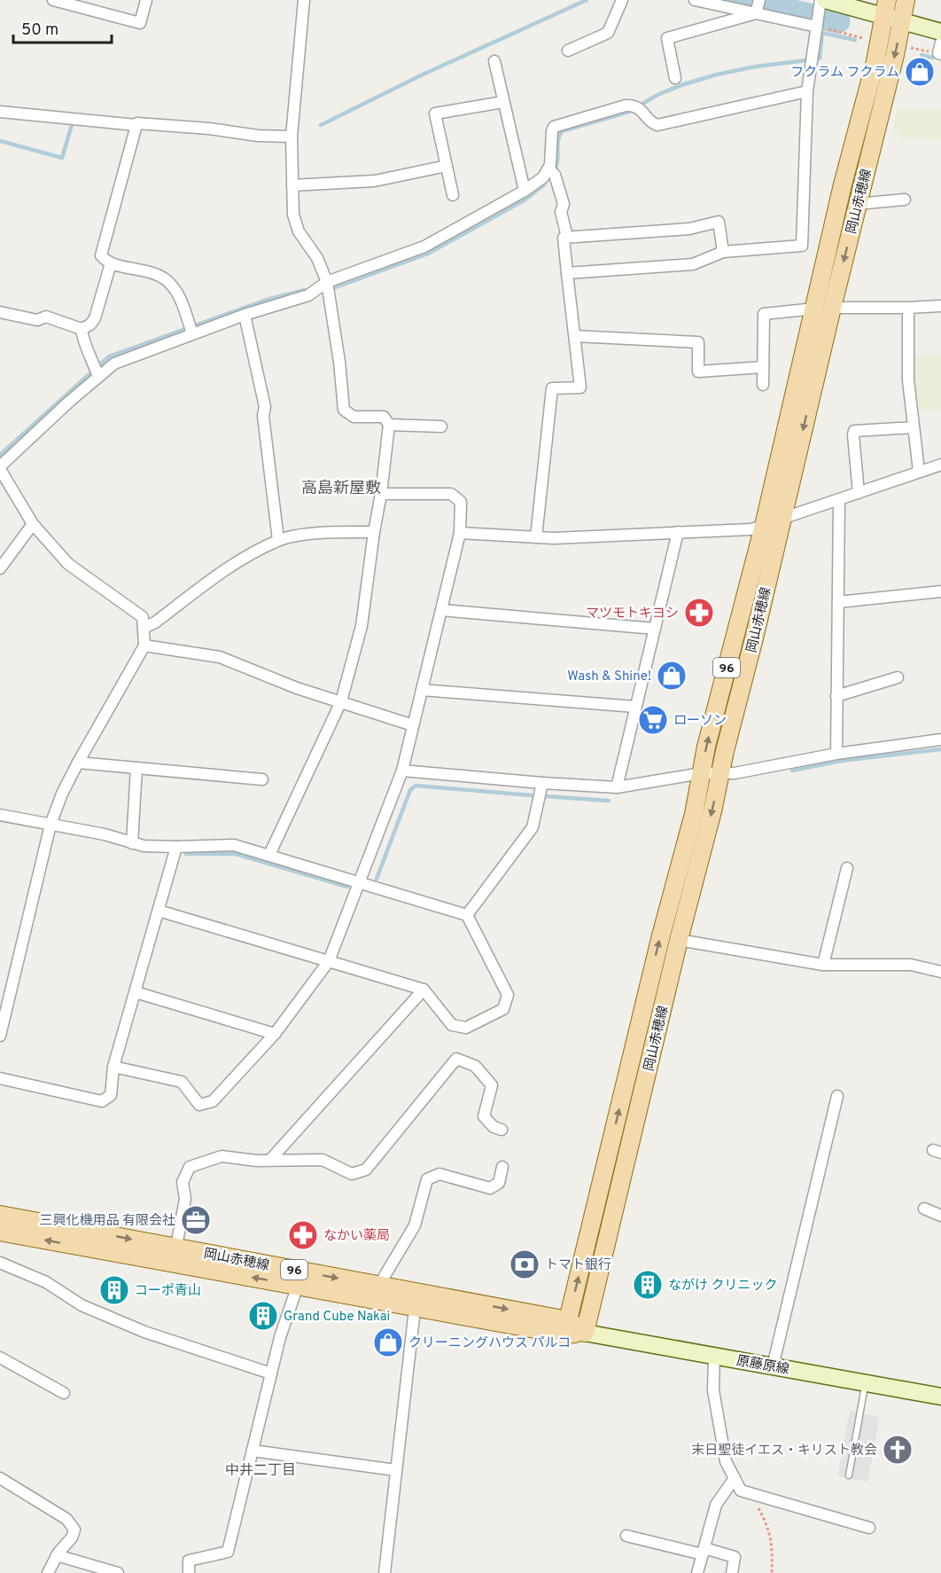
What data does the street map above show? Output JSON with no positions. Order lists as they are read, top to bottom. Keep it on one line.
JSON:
{"streets":{"main road":["岡山赤穂線","96","原藤原線"]},"crossings":[["岡山赤穂線","原藤原線"]],"districts":["高島新屋敷","中井二丁目"],"places":{"shop":["フクラム フクラム","Wash & Shine!","クリーニングハウス パルコ"],"pharmacy":["マツモトキヨシ","なかい薬局"],"supermarket":["ローソン"],"office":["三興化機用品 有限会社"],"bank":["トマト銀行"],"building":["ながけ クリニック","コーポ青山","Grand Cube Nakai"],"church":["末日聖徒イエス・キリスト教会"]},"scale_bar":"50 m"}
